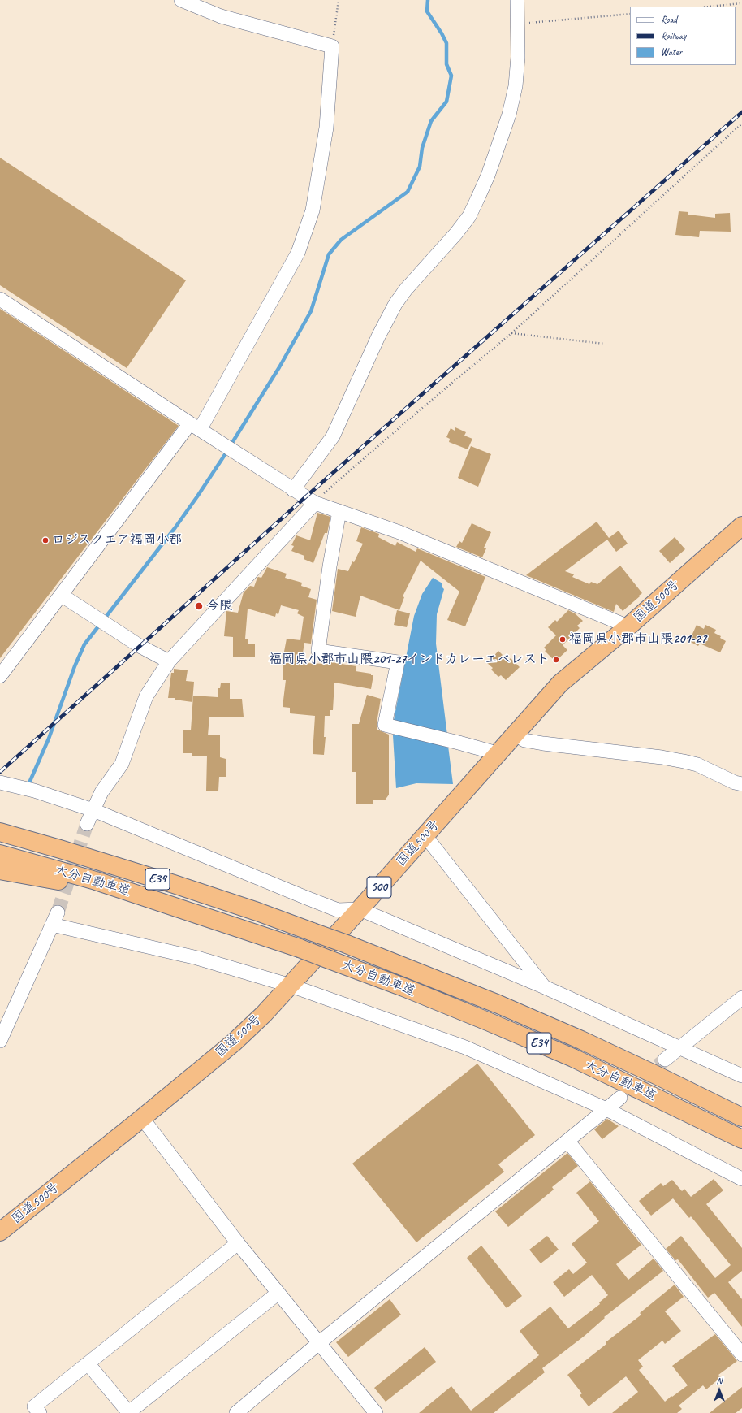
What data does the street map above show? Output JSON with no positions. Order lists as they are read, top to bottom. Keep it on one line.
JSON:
{"streets":{"highway":["国道500号","E34","大分自動車道","500"]},"places":["ロジスクエア福岡小郡","今隈","福岡県小郡市山隈201-27","福岡県小郡市山隈201-27インドカレーエベレスト"],"legend":["Road","Railway","Water"],"north":"top"}
